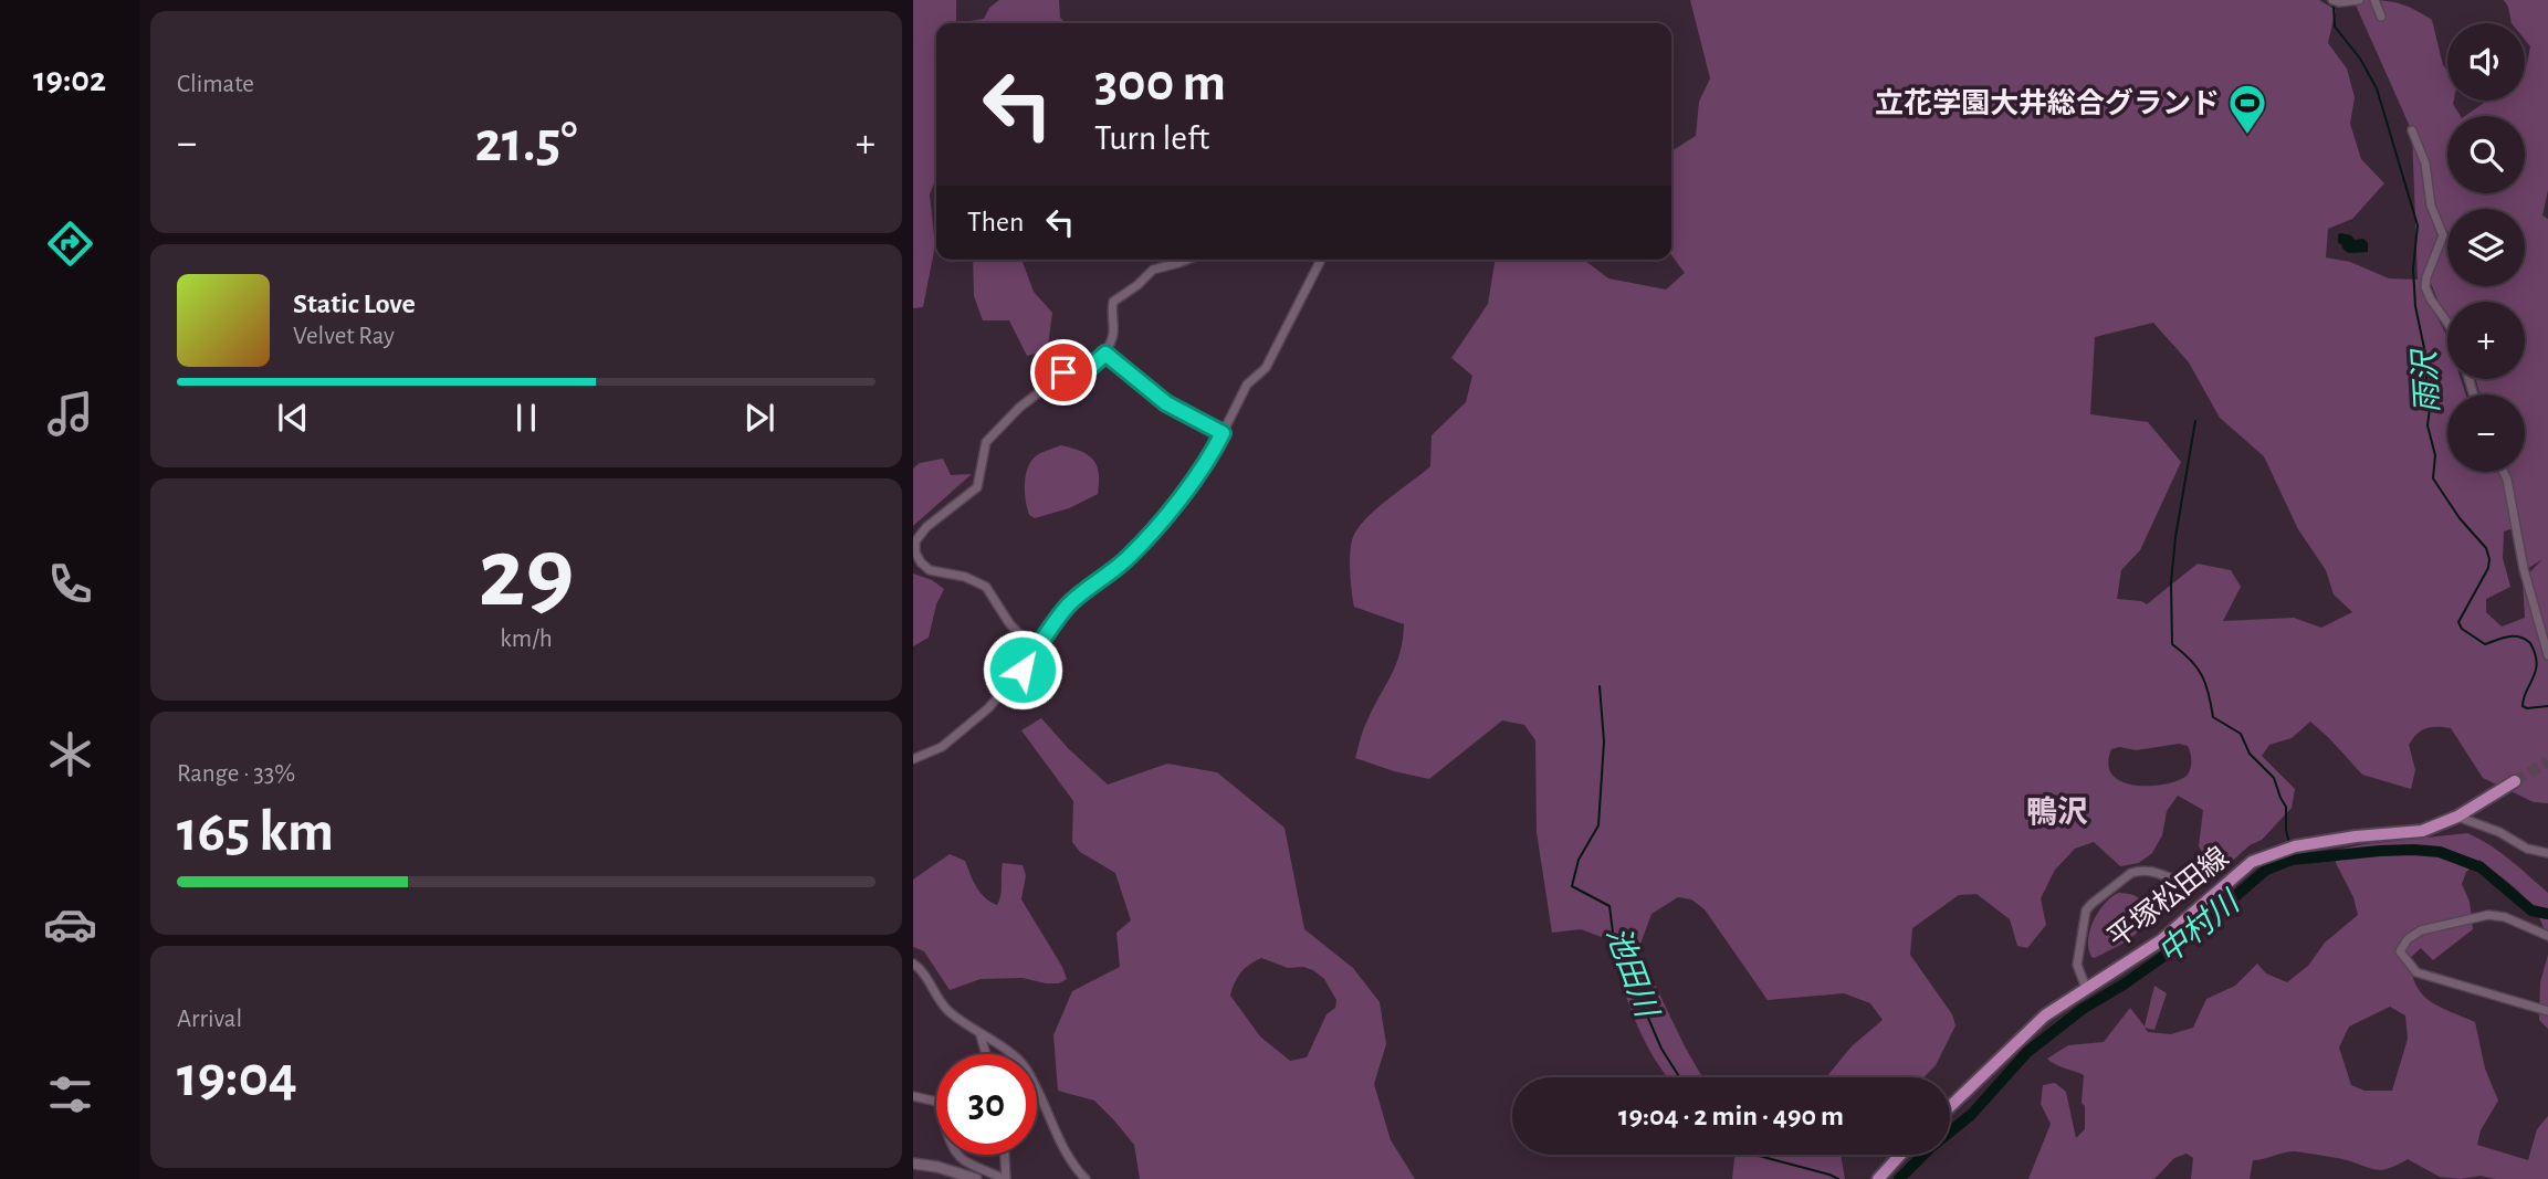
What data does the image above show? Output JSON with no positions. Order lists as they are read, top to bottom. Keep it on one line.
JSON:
{"streets":{"main road":["平塚松田線"]},"districts":["鴨沢"],"water":["雨沢","中村川","池田川"],"places":{"sports":["立花学園大井総合グランド"]},"page":{"tabs":"19:02","tile":["Climate",["29","km/h"],["Range · 33%","165 km"],["Arrival","19:04"]],"map_buttons":["+","−"],"turn":["300 m","Turn left"],"heat":["−","21.5°","+"],"then":"Then","song":["Static Love","Velvet Ray"],"limit":"30","trip":"19:04 · 2 min · 490 m"}}
